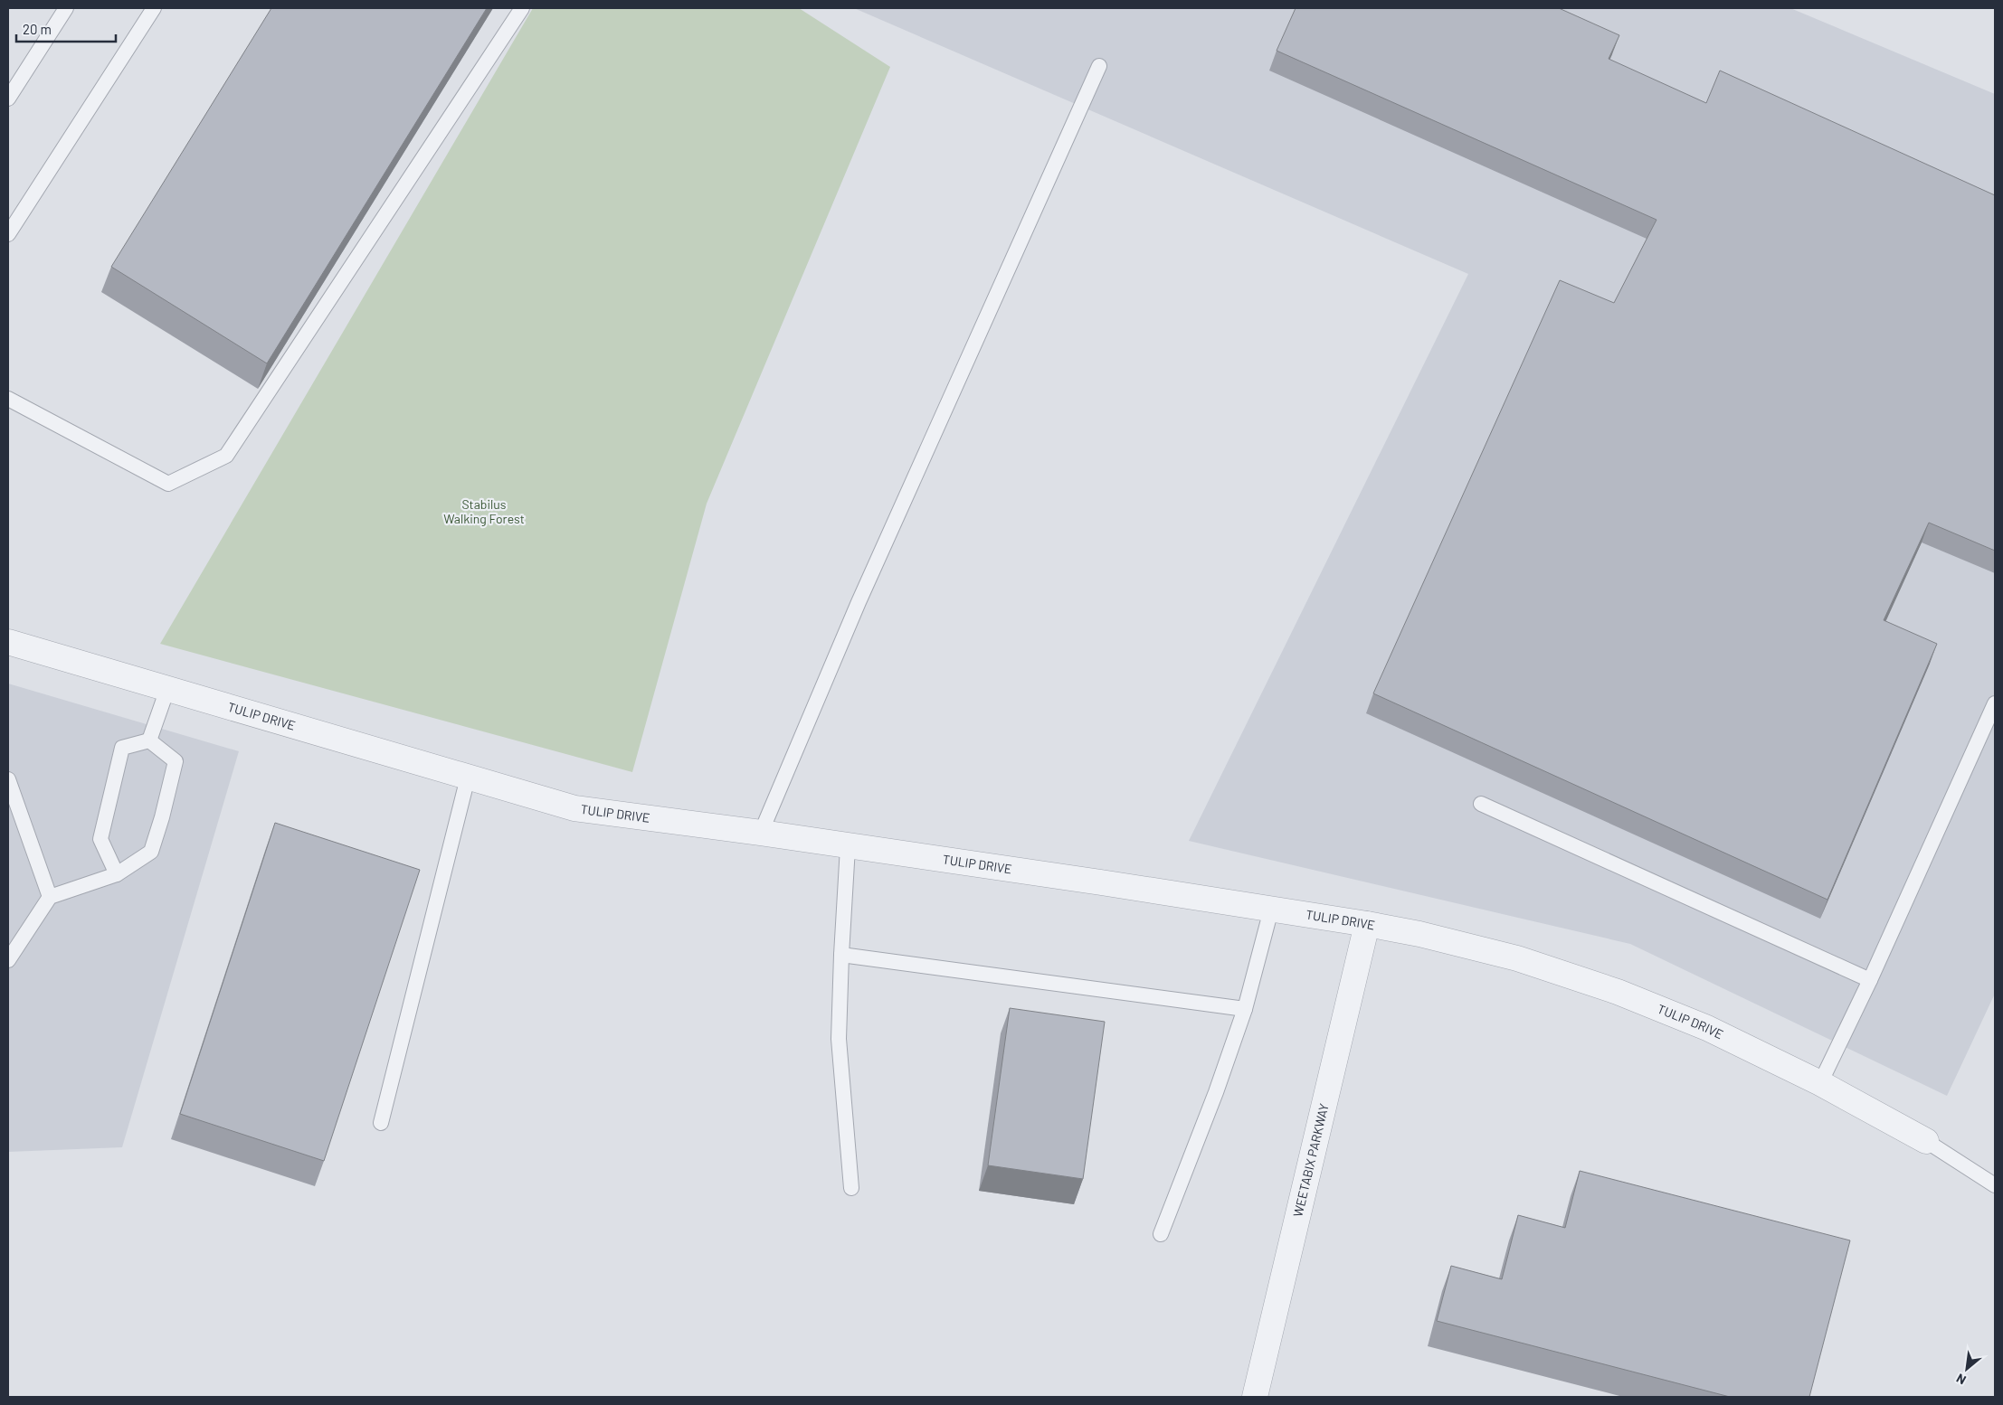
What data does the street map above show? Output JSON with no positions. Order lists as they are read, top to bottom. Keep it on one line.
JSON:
{"streets":{"street":["TULIP DRIVE","WEETABIX PARKWAY"]},"crossings":[["TULIP DRIVE","WEETABIX PARKWAY"]],"parks":["Stabilus Walking Forest"],"scale_bar":"20 m","north":"bottom left"}
